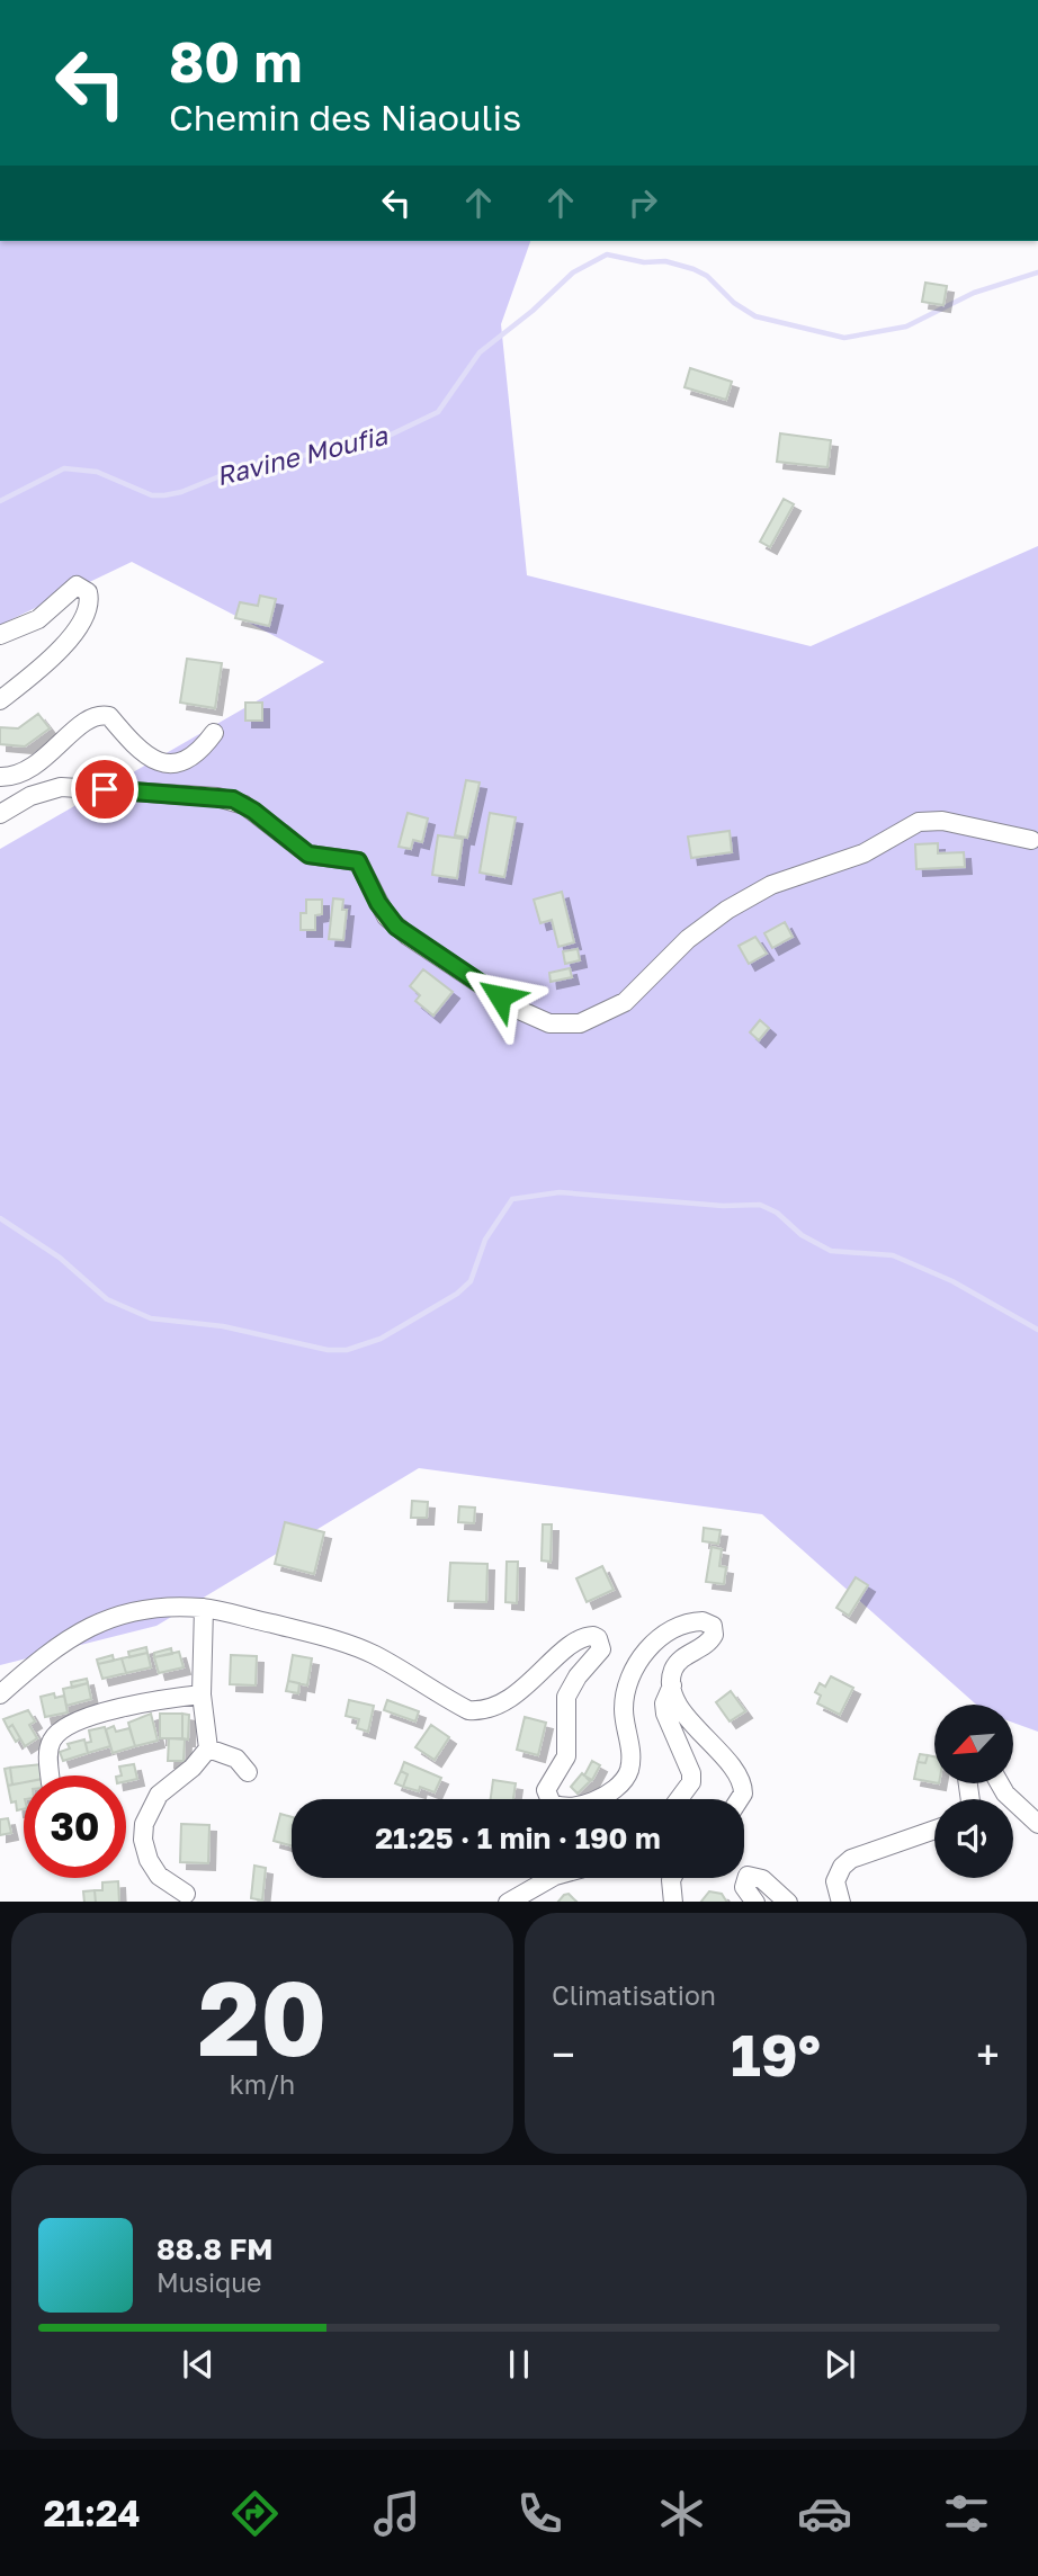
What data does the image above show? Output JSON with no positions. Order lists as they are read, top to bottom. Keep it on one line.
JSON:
{"water":["Ravine Moufia"],"north":"bottom left","page":{"turn":["80 m","Chemin des Niaoulis"],"limit":"30","trip":"21:25 · 1 min · 190 m","tile":[["20","km/h"],"Climatisation"],"heat":["−","19°","+"],"song":["88.8 FM","Musique"],"tabs":"21:24"}}
